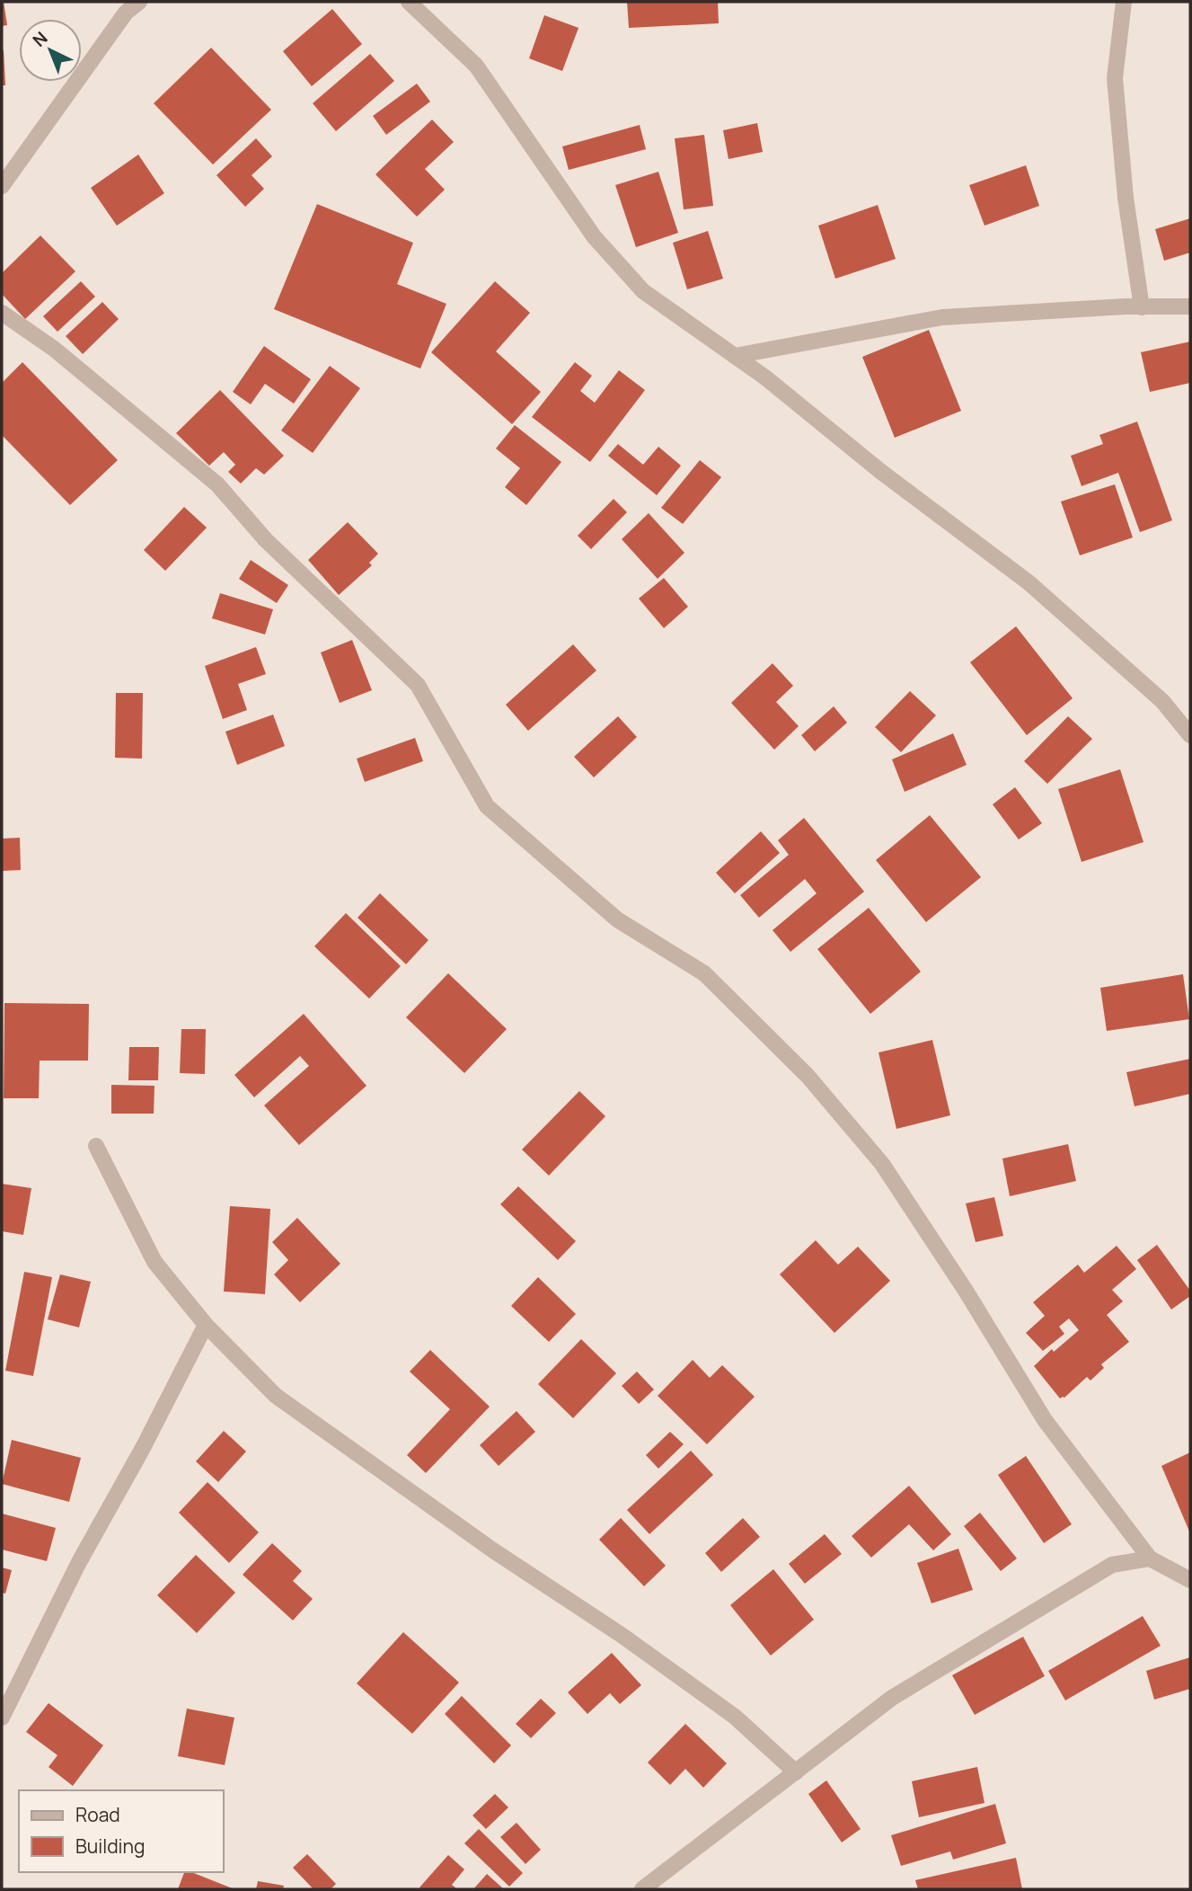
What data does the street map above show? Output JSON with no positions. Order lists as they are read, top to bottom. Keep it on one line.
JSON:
{"legend":["Road","Building"],"north":"top left"}
